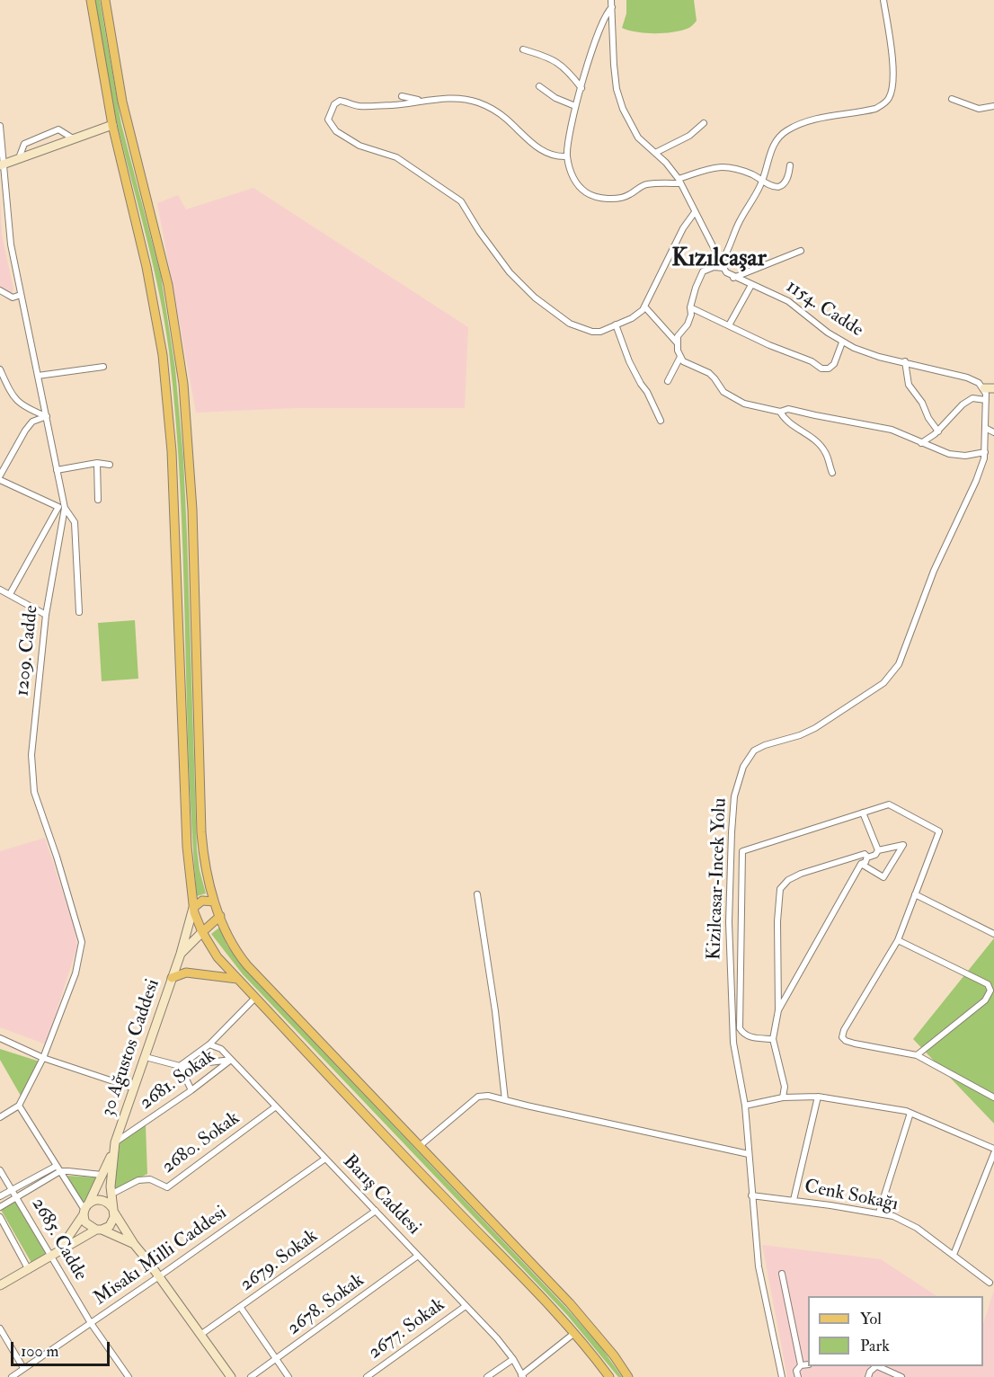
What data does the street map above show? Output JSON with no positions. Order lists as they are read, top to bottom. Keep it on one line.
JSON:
{"streets":{"main road":["30 Ağustos Caddesi"],"street":["1154. Cadde","1209. Cadde","Kizilcasar-Incek Yolu","2681. Sokak","2680. Sokak","Barış Caddesi","Cenk Sokağı","2685. Cadde","Misakı Milli Caddesi","2679. Sokak","2678. Sokak","2677. Sokak"]},"crossings":[["1154. Cadde","Kizilcasar-Incek Yolu"],["Kizilcasar-Incek Yolu","Cenk Sokağı"],["30 Ağustos Caddesi","2681. Sokak"],["2681. Sokak","Barış Caddesi"],["2680. Sokak","Barış Caddesi"],["Barış Caddesi","Misakı Milli Caddesi"],["Barış Caddesi","2679. Sokak"],["Barış Caddesi","2678. Sokak"],["Barış Caddesi","2677. Sokak"],["2685. Cadde","Misakı Milli Caddesi"]],"districts":["Kızılcaşar"],"legend":["Yol","Park"],"scale_bar":"100 m"}
